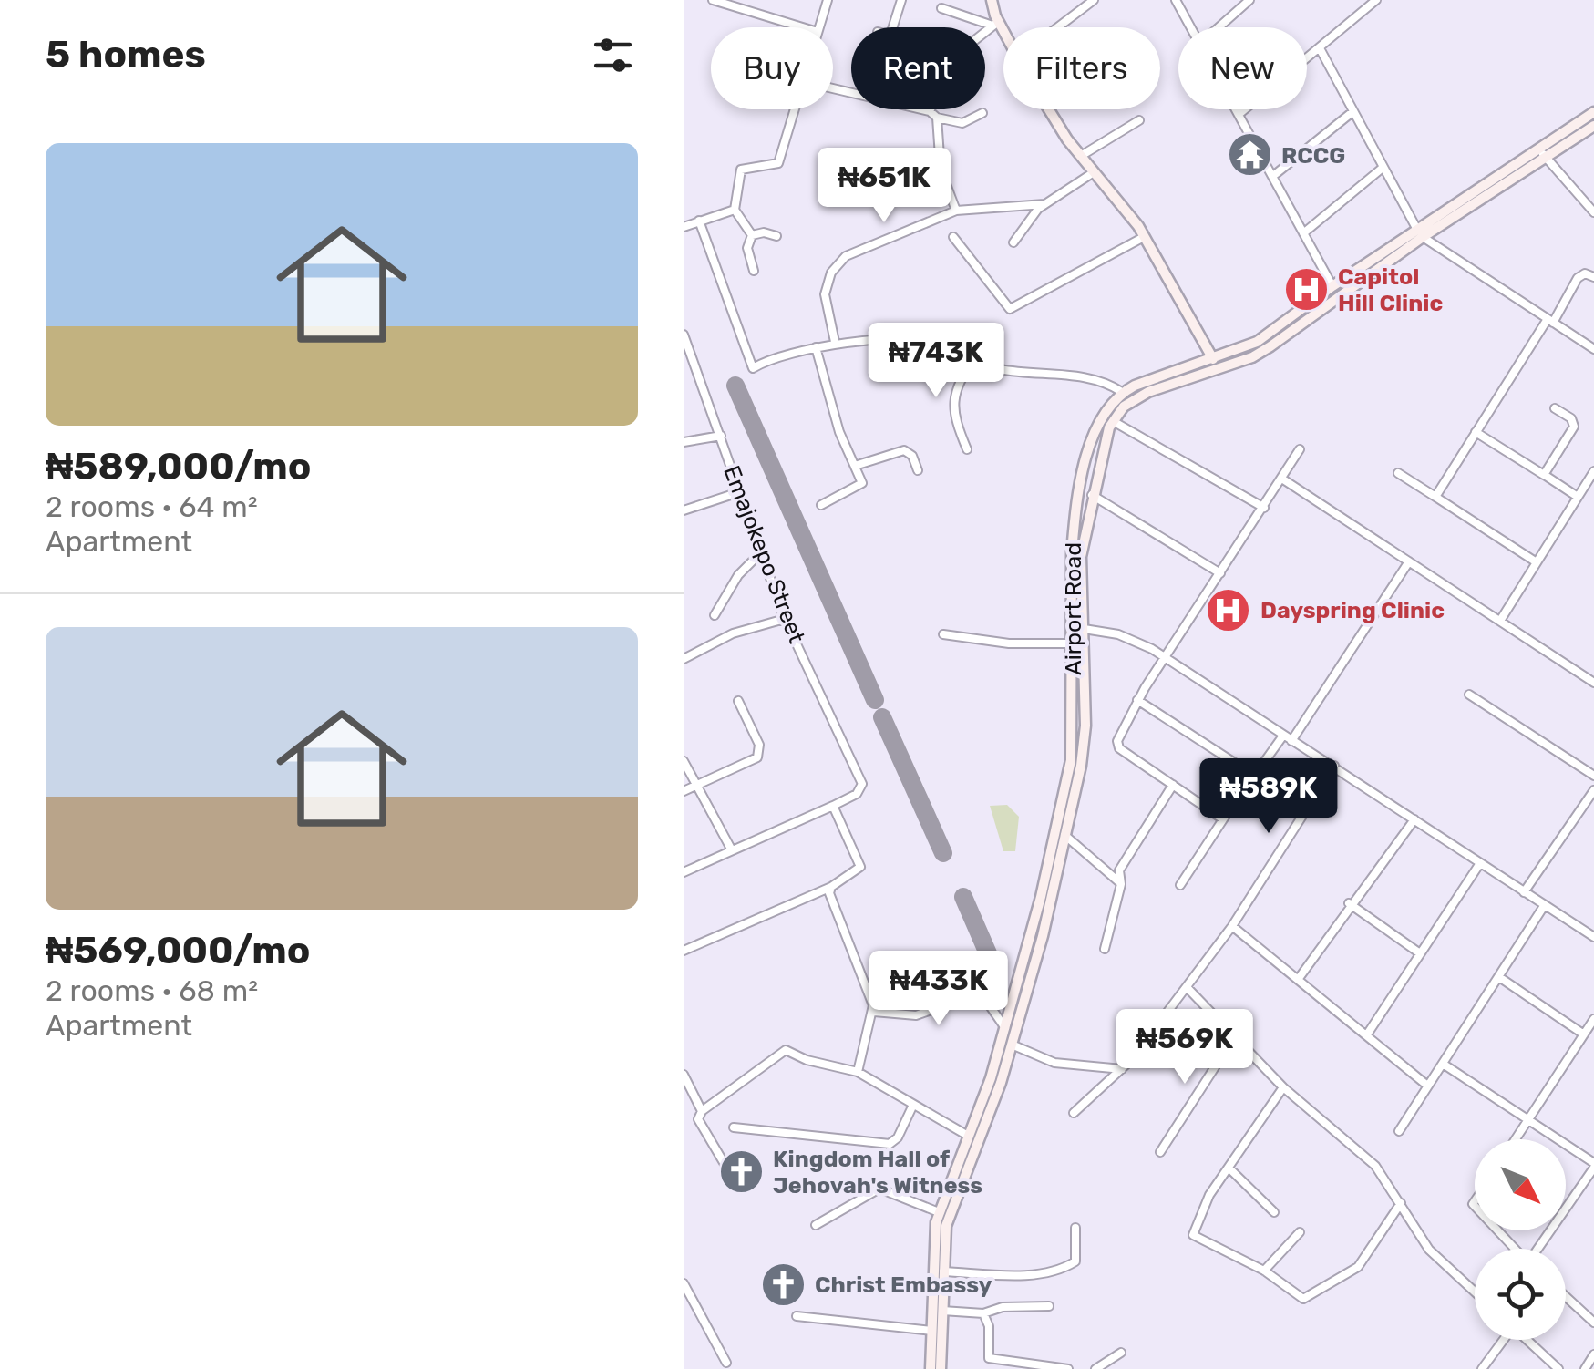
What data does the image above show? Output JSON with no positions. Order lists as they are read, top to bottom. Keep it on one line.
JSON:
{"streets":{"main road":["Airport Road"],"street":["Emajokepo Street"]},"places":{"temple":["RCCG"],"hospital":["Capitol Hill Clinic","Dayspring Clinic"],"church":["Kingdom Hall of Jehovah's Witness","Christ Embassy"]},"north":"bottom right","page":{"heading":"5 homes","chip":["Buy","Rent","Filters","New"],"list":[{"name":"₦589,000/mo","note":"2 rooms · 64 m² · Apartment"},{"name":"₦569,000/mo","note":"2 rooms · 68 m² · Apartment"}],"price":["₦651K","₦743K","₦589K","₦433K","₦569K"]}}
